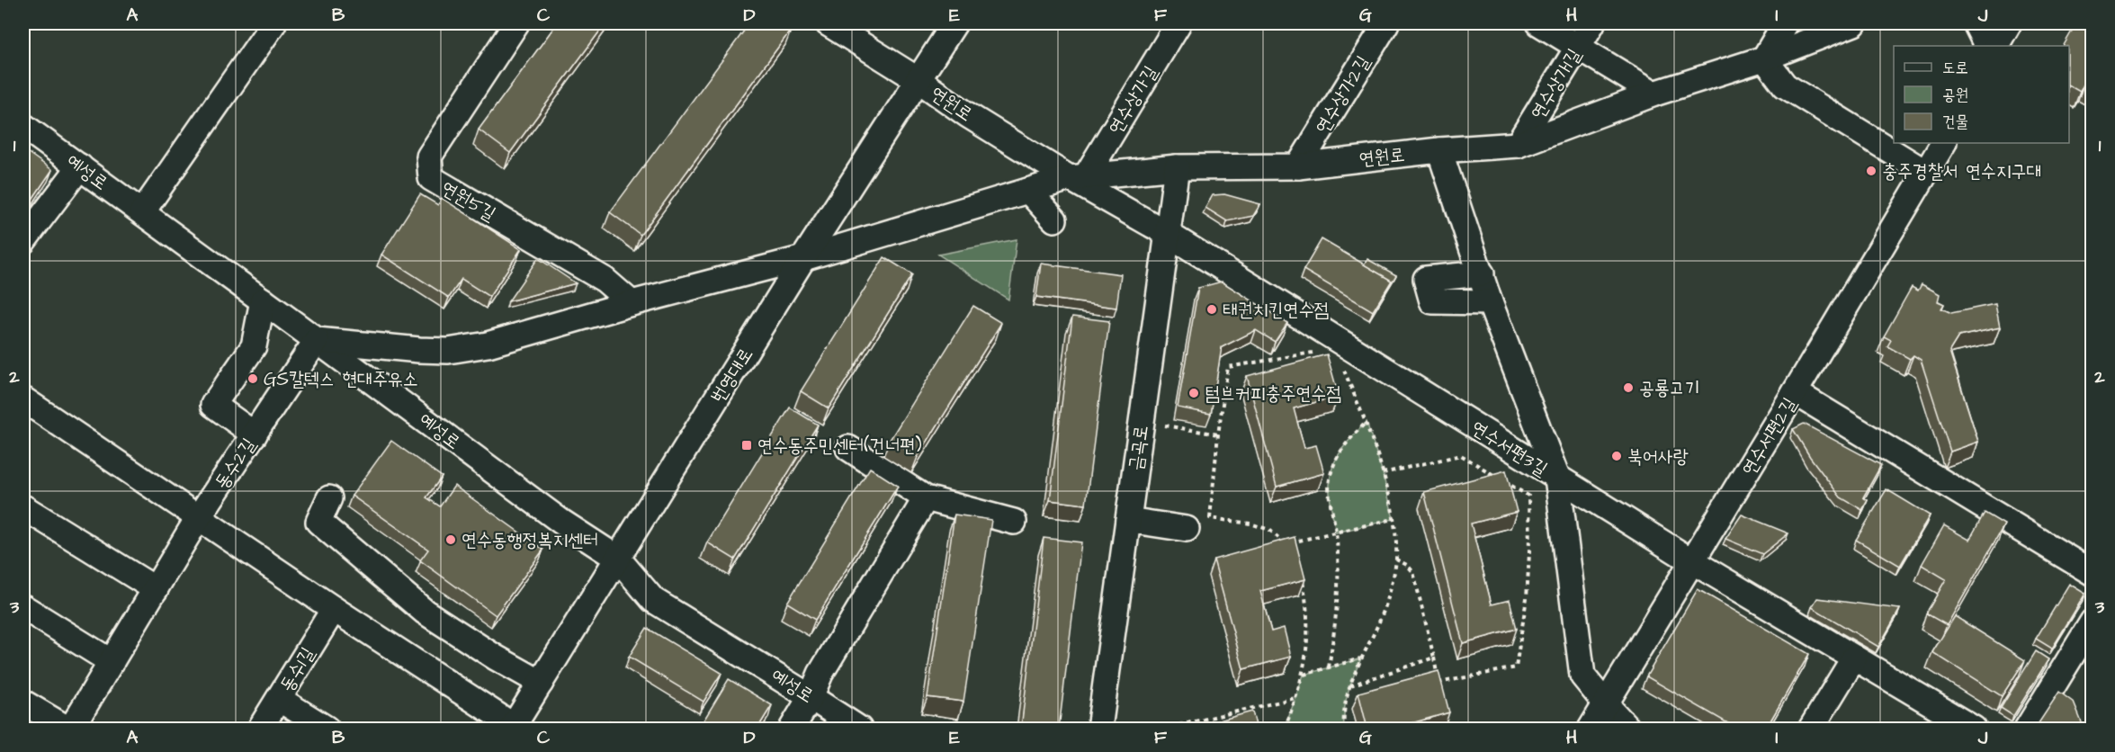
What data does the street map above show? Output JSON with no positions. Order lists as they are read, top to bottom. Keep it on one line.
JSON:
{"streets":{"street":["연수상가1길","연수상가2길","연수상가길","연원로","예성로","연원5길","번영대로","연수서편2길","금곡로","연수서편3길","동수2길","동수1길"]},"crossings":[["연수상가1길","연원로"],["연수상가2길","연원로"],["연수상가길","연원로"],["연수상가길","연수서편3길"],["연원로","번영대로"],["연원로","금곡로"],["연원로","연수서편3길"],["예성로","번영대로"],["예성로","동수2길"],["연수서편2길","연수서편3길"],["금곡로","연수서편3길"]],"places":{"other":["충주경찰서 연수지구대","태권치킨연수점","GS칼텍스 현대주유소","공룡고기","텀브커피충주연수점","북어사랑","연수동행정복지센터"],"transit":["연수동주민센터(건너편)"]},"legend":["도로","공원","건물"],"grid":{"columns":["A","B","C","D","E","F","G","H","I","J"],"rows":["1","2","3"]}}
